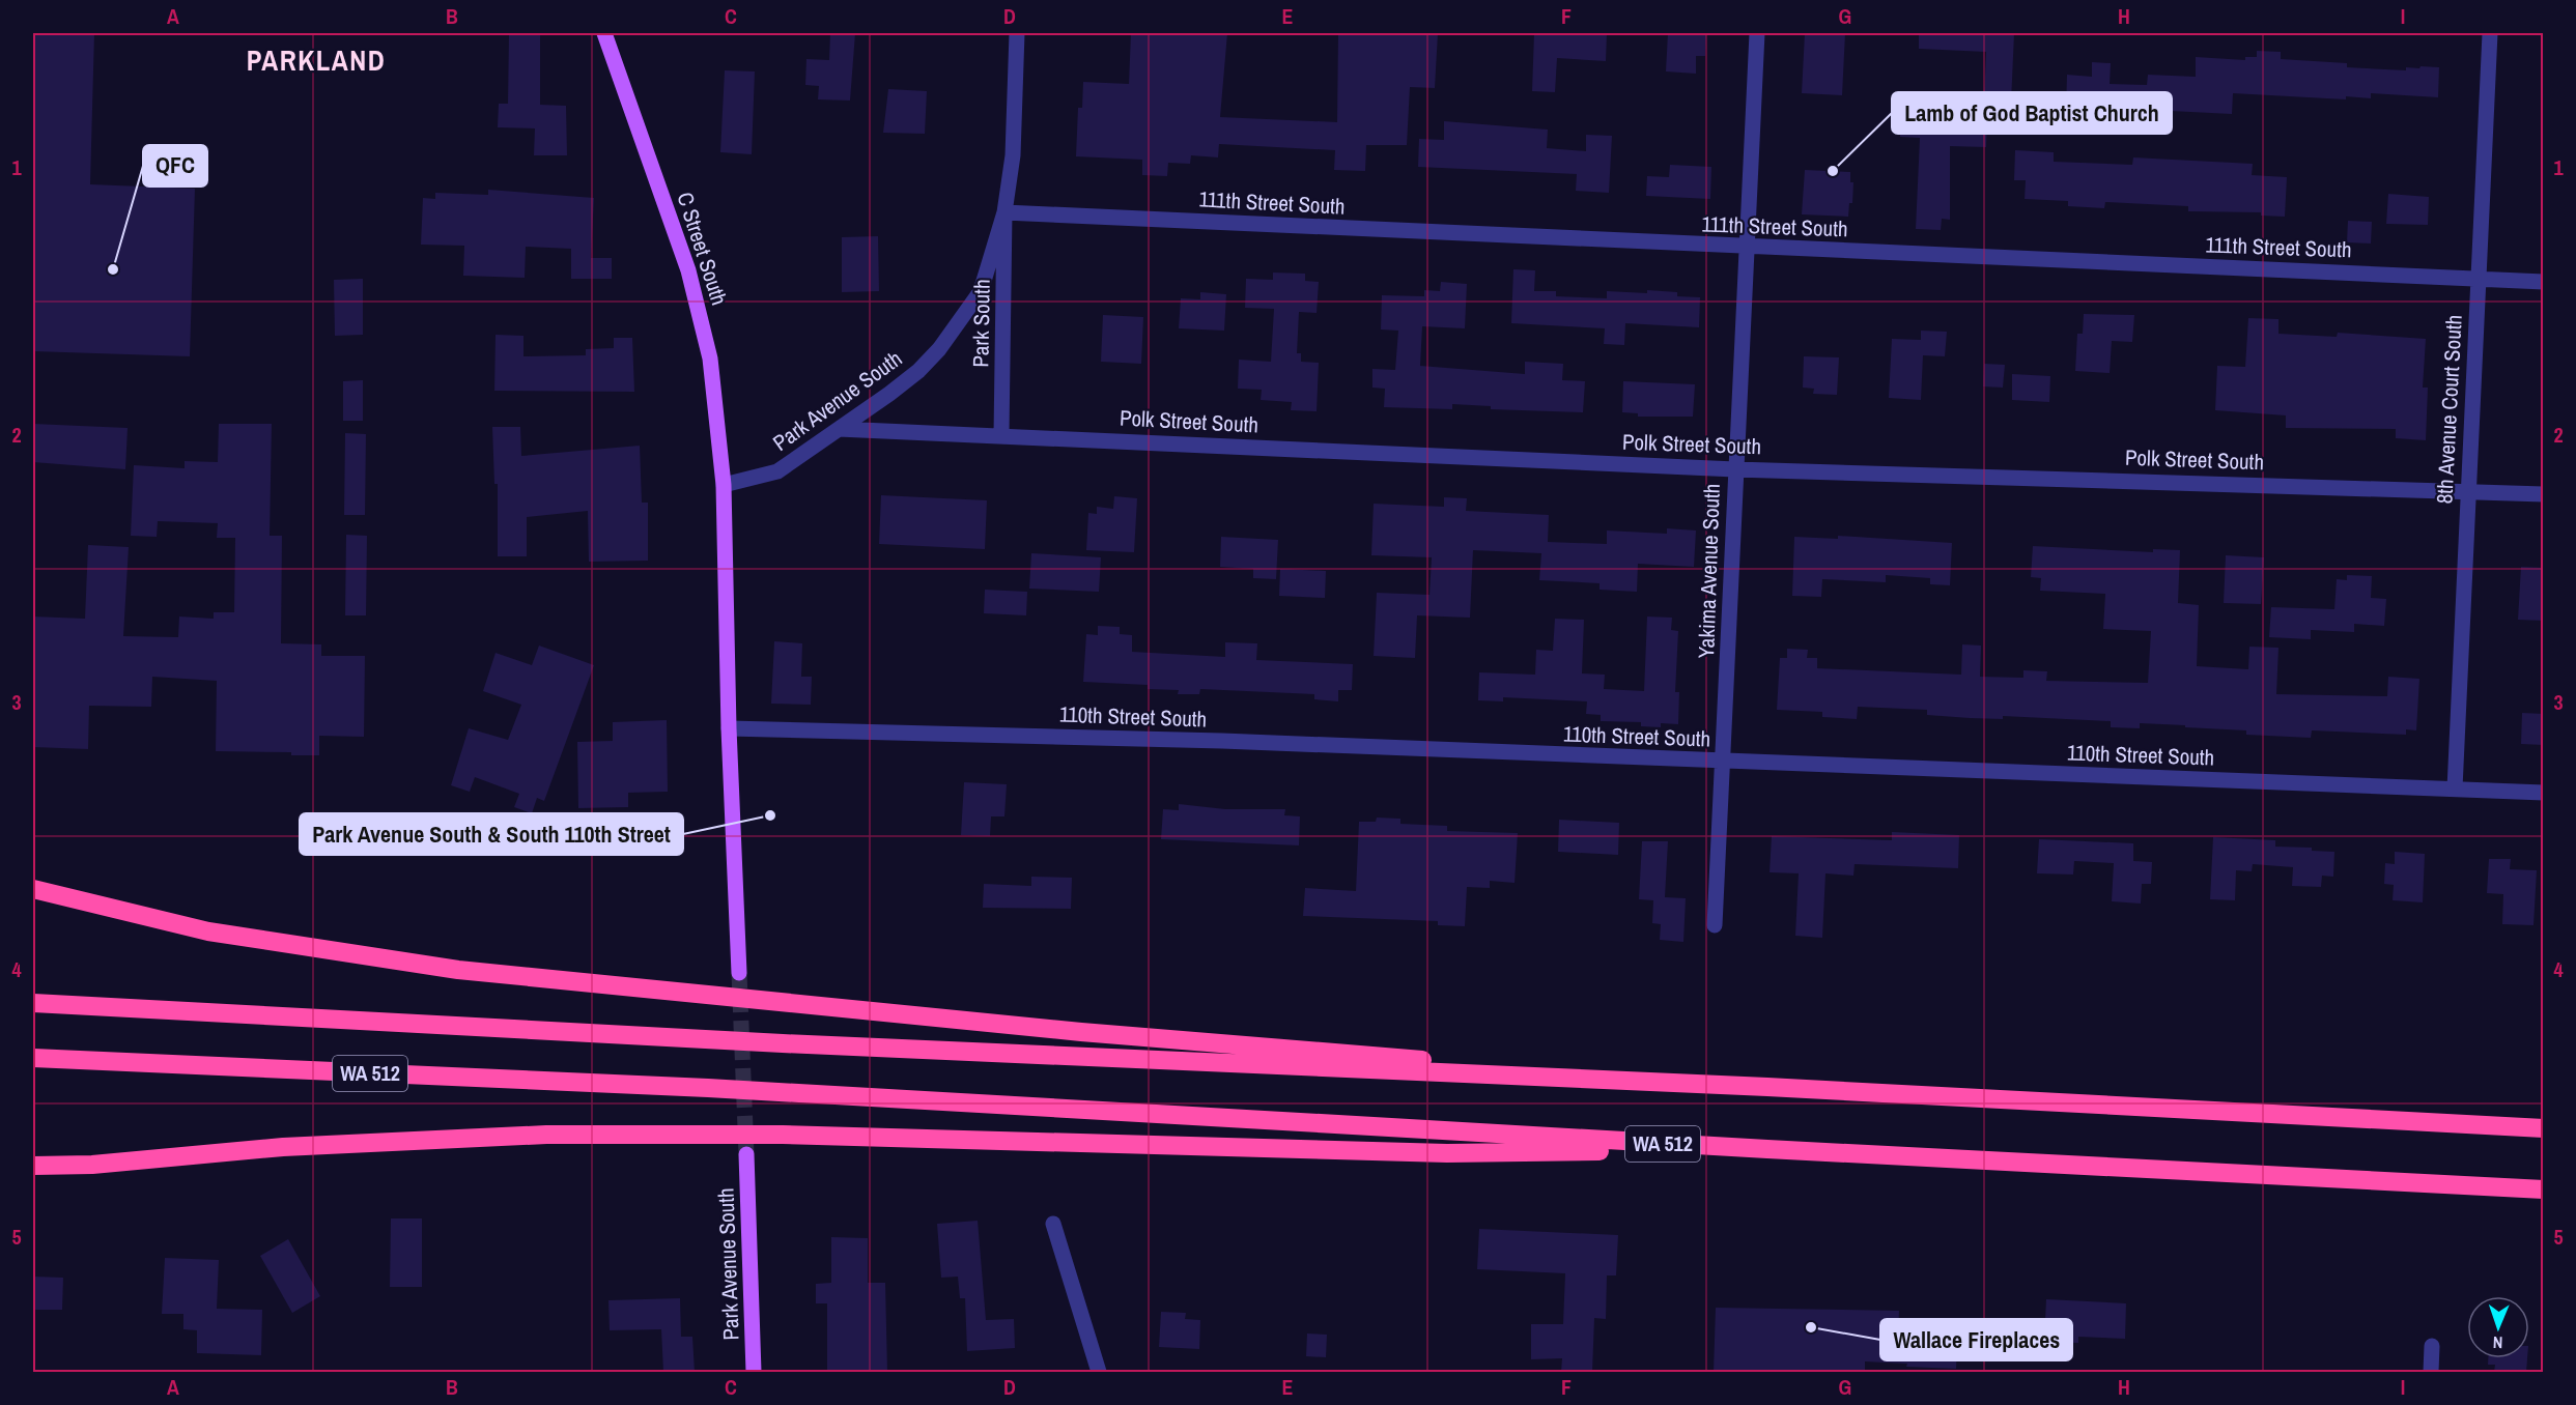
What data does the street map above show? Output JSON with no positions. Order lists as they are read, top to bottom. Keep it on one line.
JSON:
{"streets":{"highway":["WA 512"],"main road":["C Street South","Park Avenue South"],"street":["111th Street South","Park South","8th Avenue Court South","Polk Street South","Yakima Avenue South","110th Street South"]},"crossings":[["111th Street South","Park South"],["111th Street South","Park Avenue South"],["111th Street South","8th Avenue Court South"],["111th Street South","Yakima Avenue South"],["C Street South","Park Avenue South"],["Park South","Park Avenue South"],["Park South","Polk Street South"],["Park Avenue South","Polk Street South"],["8th Avenue Court South","Polk Street South"],["8th Avenue Court South","110th Street South"],["Polk Street South","Yakima Avenue South"],["Yakima Avenue South","110th Street South"]],"districts":["PARKLAND"],"places":["Lamb of God Baptist Church","QFC","Park Avenue South & South 110th Street","Wallace Fireplaces"],"north":"bottom","grid":{"columns":["A","B","C","D","E","F","G","H","I"],"rows":["1","2","3","4","5"]}}
